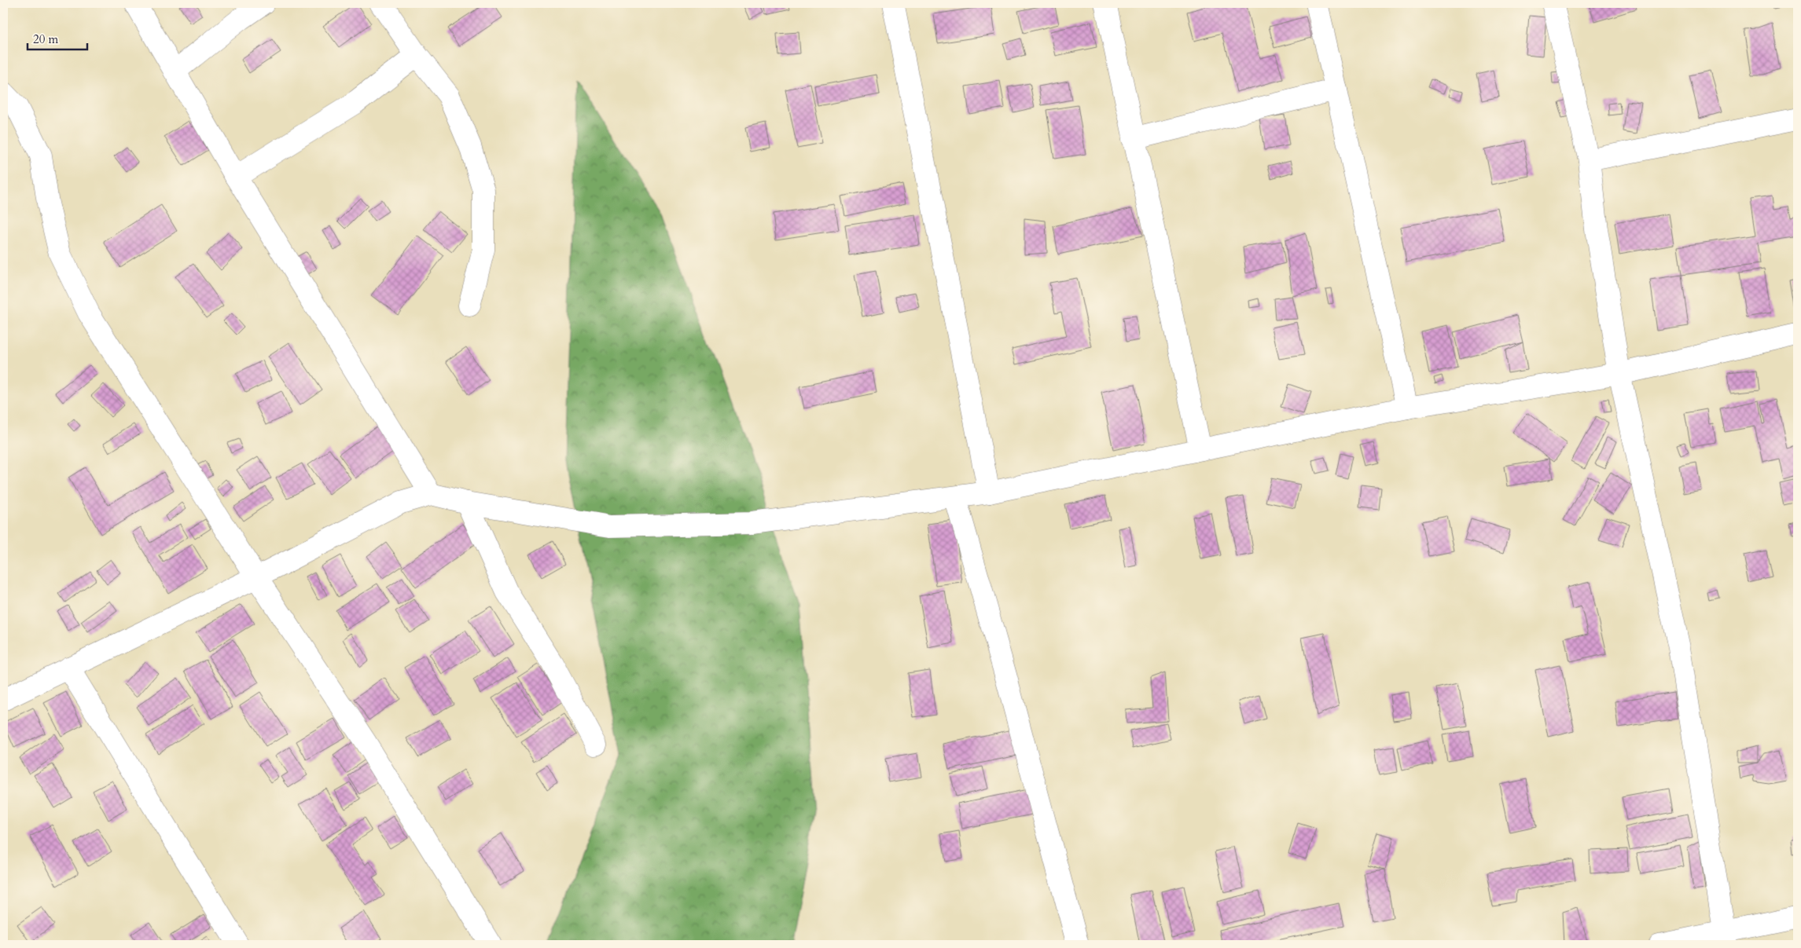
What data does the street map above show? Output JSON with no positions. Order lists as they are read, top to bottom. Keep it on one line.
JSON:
{"scale_bar":"20 m"}
